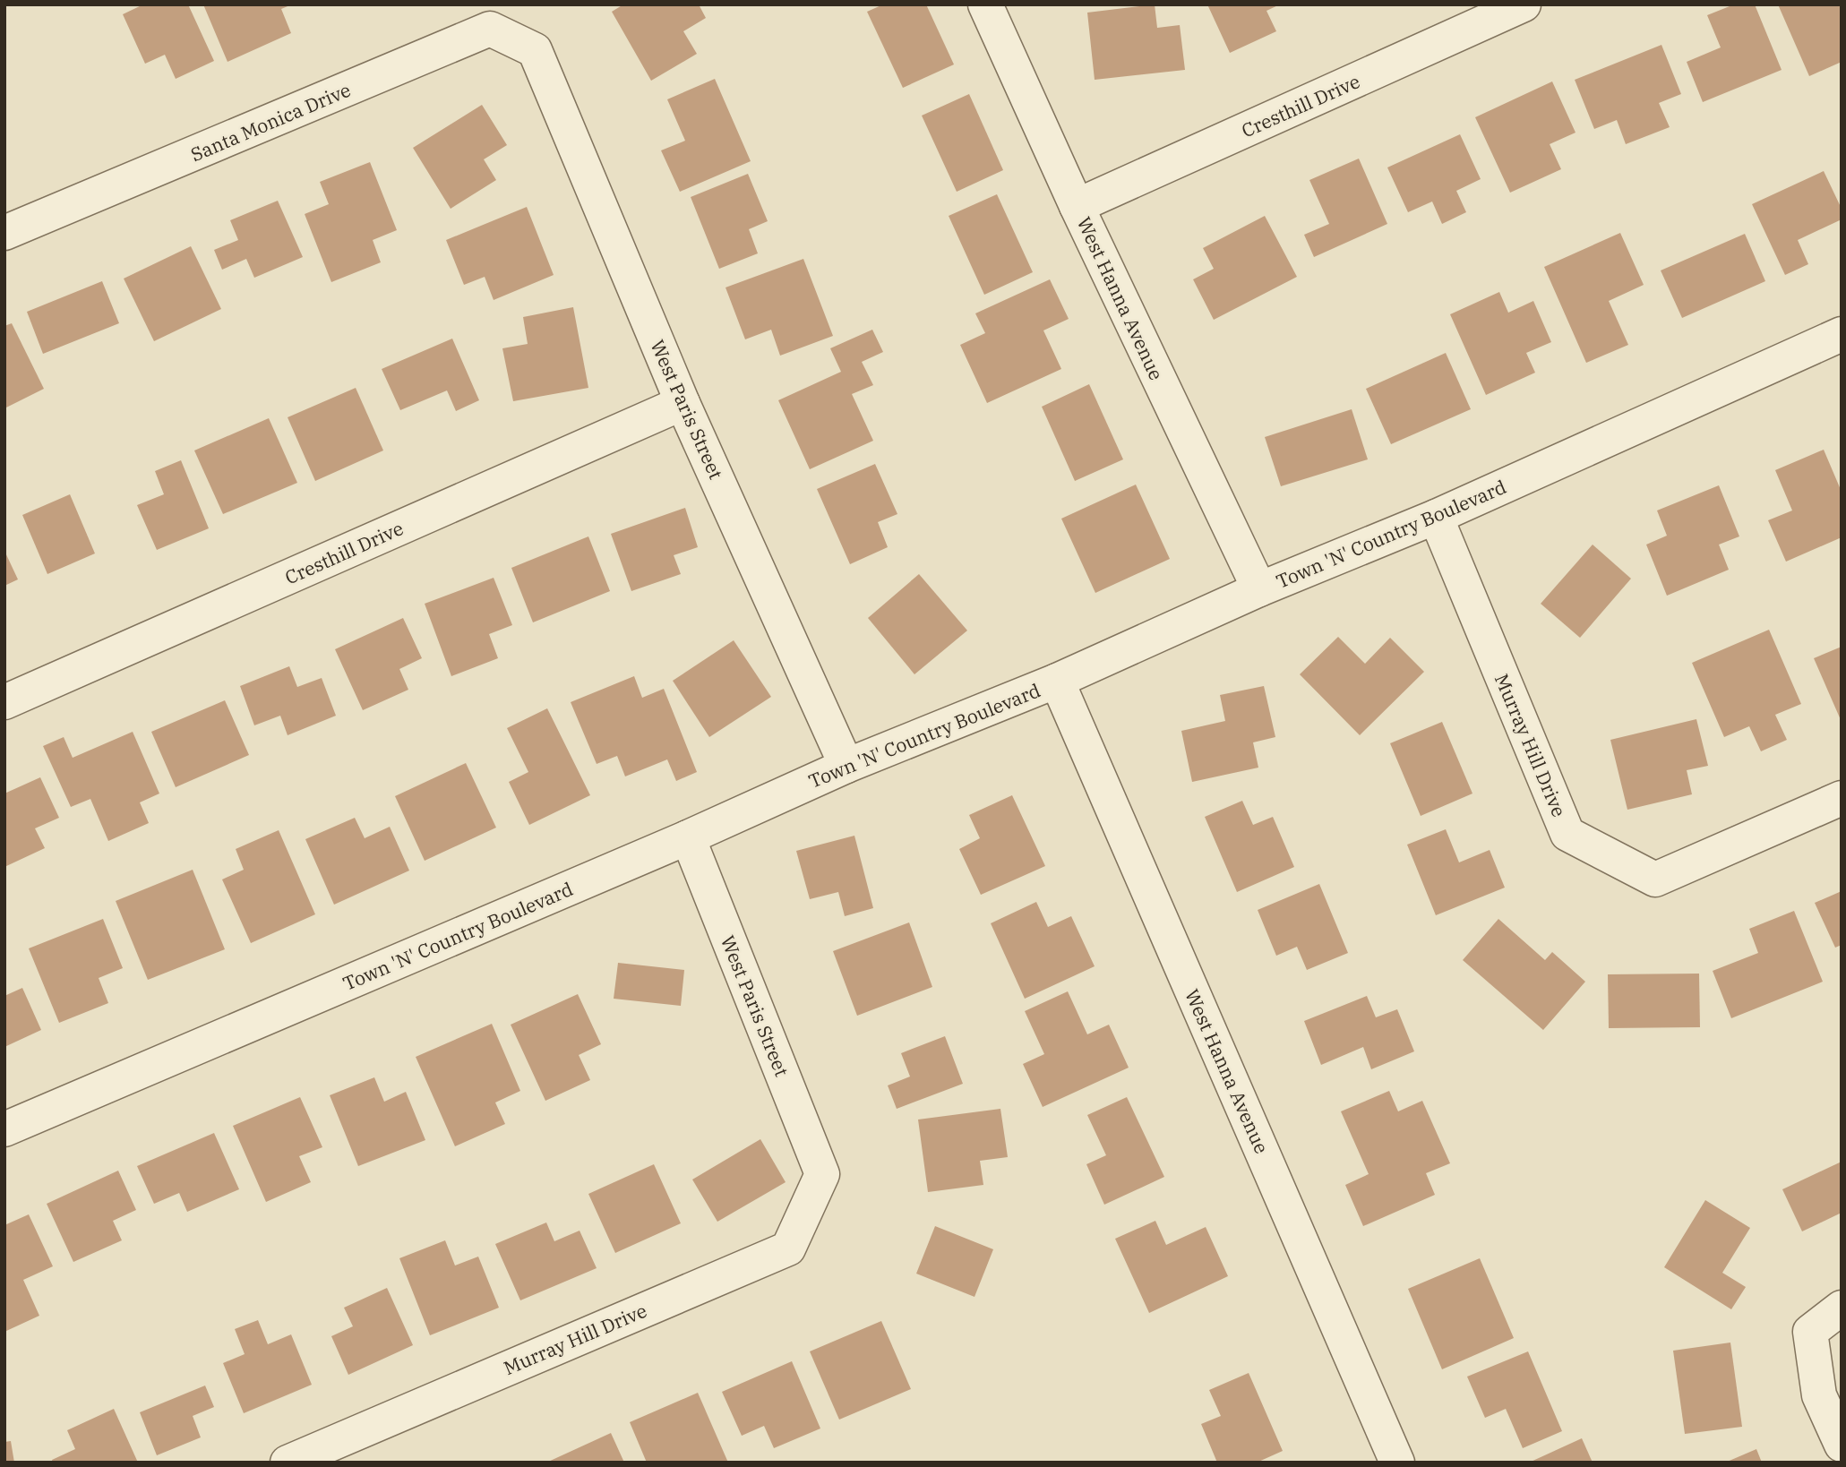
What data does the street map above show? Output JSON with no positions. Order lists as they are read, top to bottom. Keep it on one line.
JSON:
{"streets":{"street":["Cresthill Drive","Santa Monica Drive","West Hanna Avenue","West Paris Street","Town 'N' Country Boulevard","Murray Hill Drive"]},"crossings":[["Cresthill Drive","West Hanna Avenue"],["Cresthill Drive","West Paris Street"],["Santa Monica Drive","West Paris Street"],["West Hanna Avenue","Town 'N' Country Boulevard"],["West Paris Street","Town 'N' Country Boulevard"],["West Paris Street","Murray Hill Drive"],["Town 'N' Country Boulevard","Murray Hill Drive"]]}
